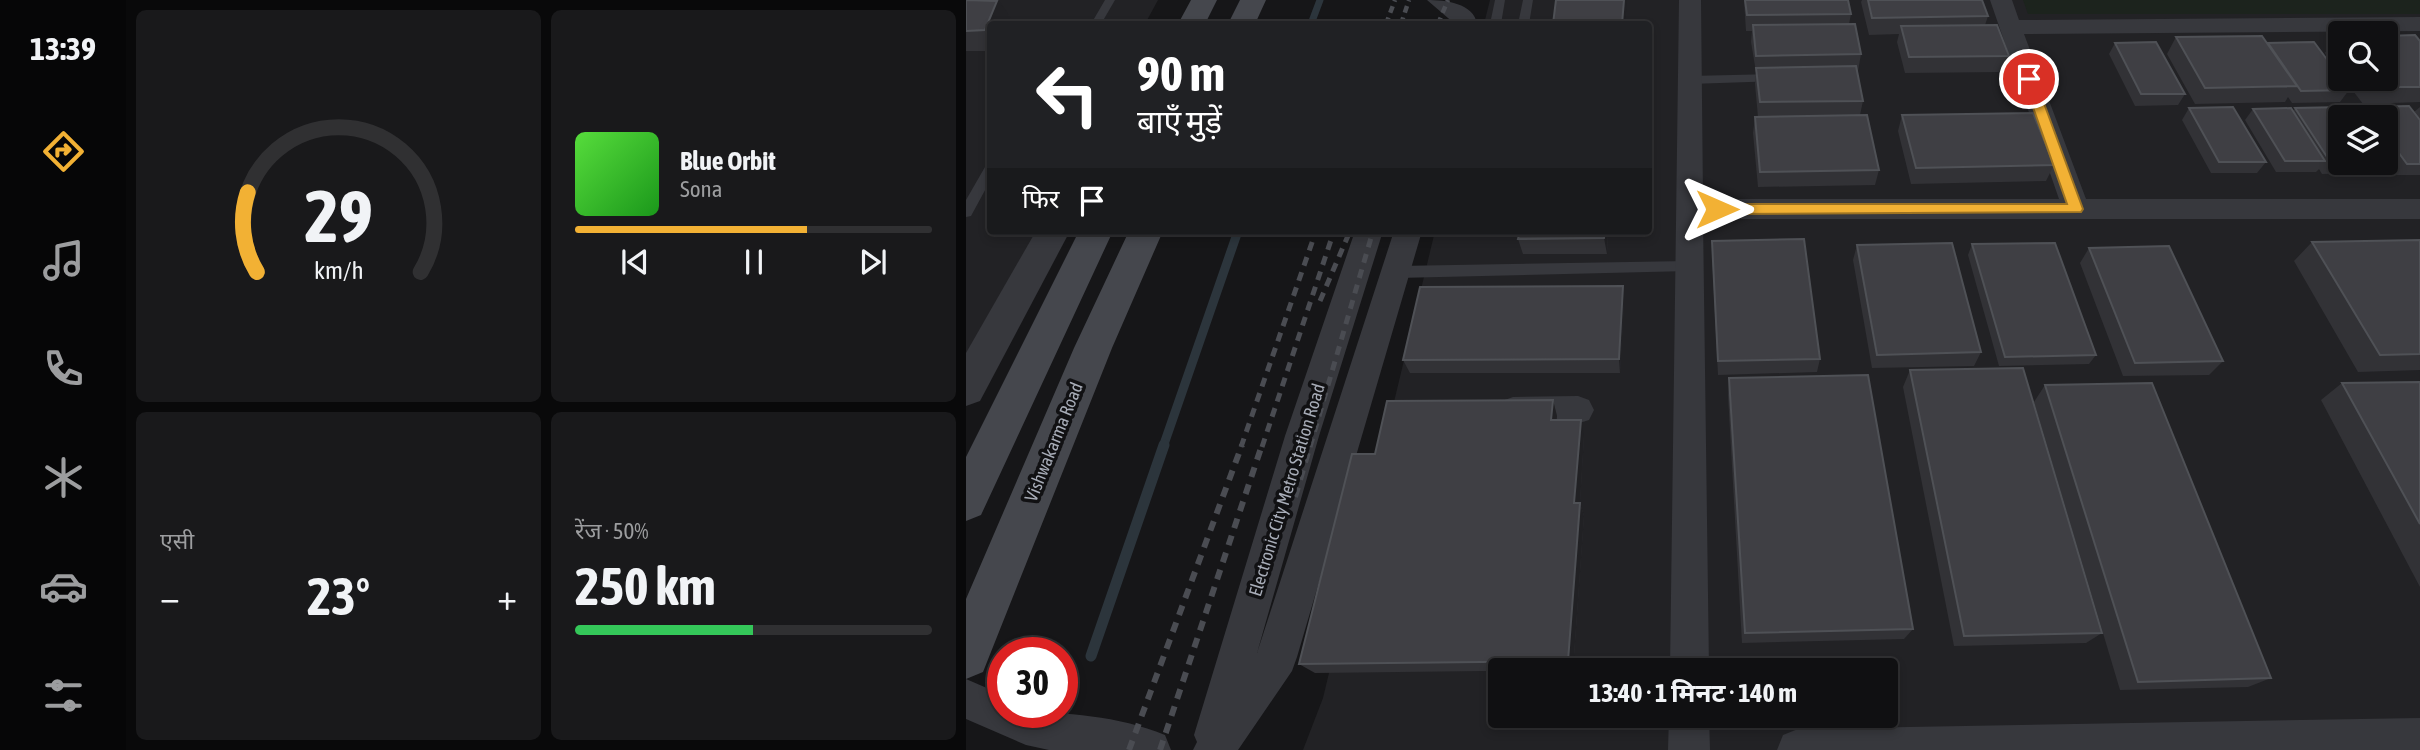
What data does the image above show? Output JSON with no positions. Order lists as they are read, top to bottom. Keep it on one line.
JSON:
{"streets":{"main road":["Vishwakarma Road"],"street":["Electronic City Metro Station Road"]},"page":{"tabs":"13:39","turn":["90 m","बाएँ मुड़ें"],"song":["Blue Orbit","Sona"],"then":"फिर","tile":["एसी",["रेंज · 50%","250 km"]],"heat":["−","23°","+"],"limit":"30","trip":"13:40 · 1 मिनट · 140 m","gauge":["29","km/h"]}}
